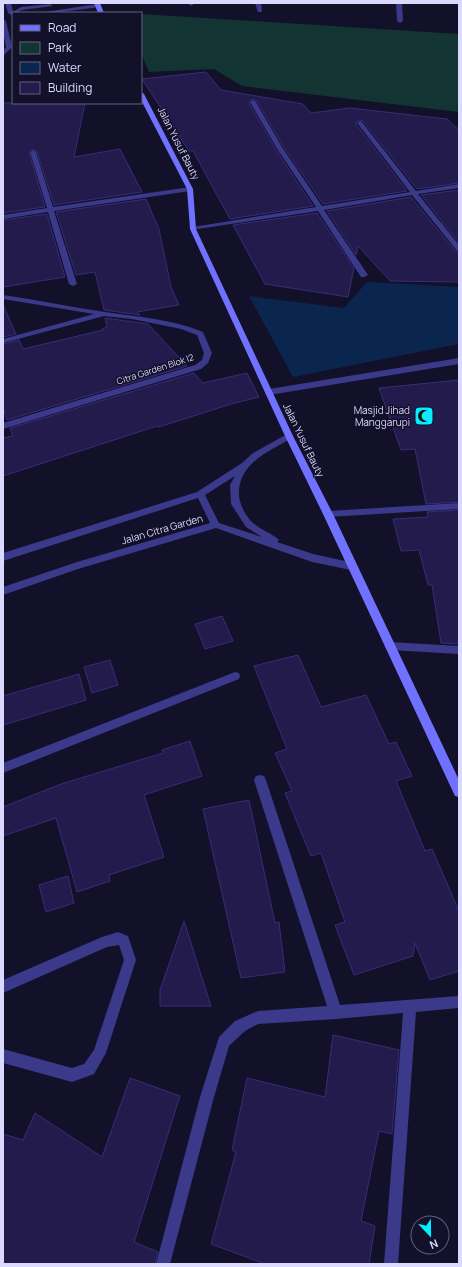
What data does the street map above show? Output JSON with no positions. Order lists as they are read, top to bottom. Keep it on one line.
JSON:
{"streets":{"street":["Jalan Yusuf Bauty","Citra Garden Blok I2","Jalan Citra Garden"]},"crossings":[["Jalan Yusuf Bauty","Jalan Citra Garden"]],"places":{"mosque":["Masjid Jihad Manggarupi"]},"legend":["Road","Park","Water","Building"],"north":"bottom"}
